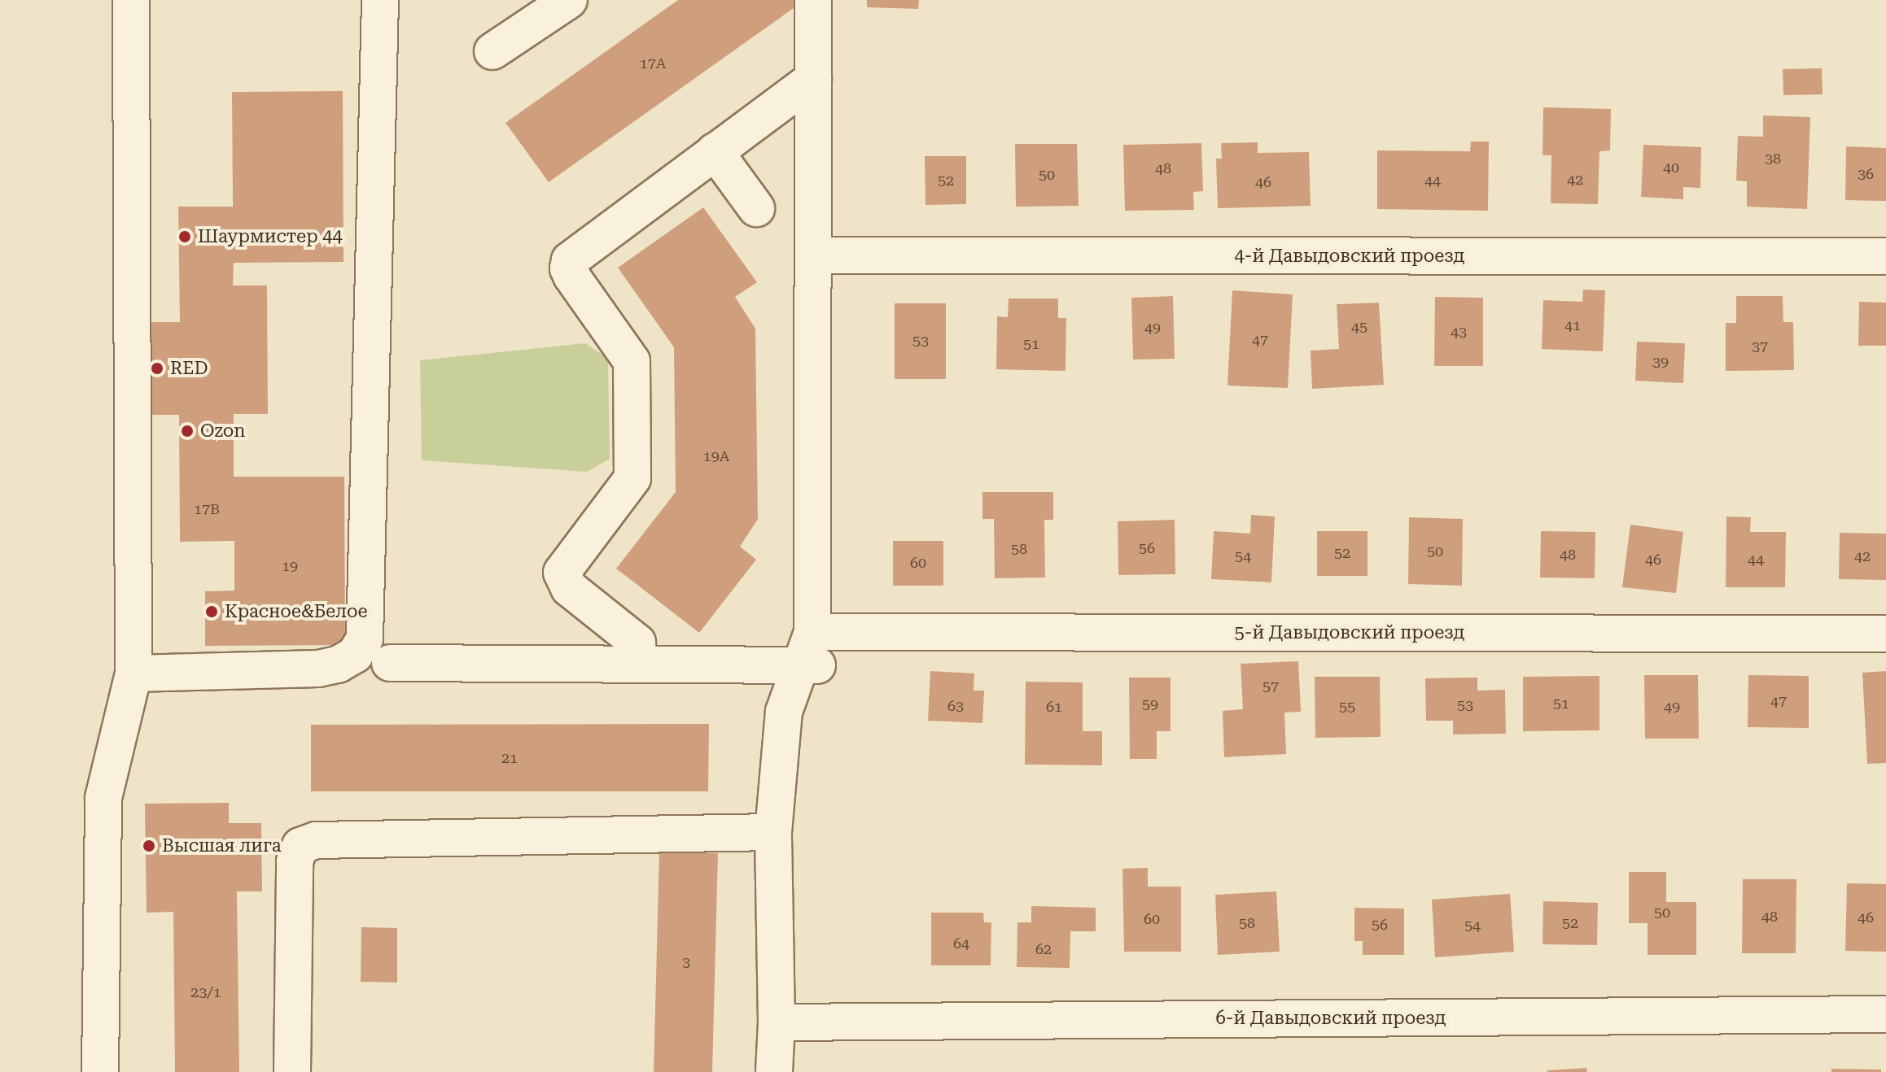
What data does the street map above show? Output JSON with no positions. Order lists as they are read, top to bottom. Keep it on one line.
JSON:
{"streets":{"street":["4-й Давыдовский проезд","5-й Давыдовский проезд","6-й Давыдовский проезд"]},"places":["Шаурмистер 44","RED","Ozon","Красное&Белое","Высшая лига"],"house_numbers":["17А","38","40","48","36","50","42","52","44","46","41","45","49","43","47","53","51","37","39","19А","17В","56","58","50","52","48","54","42","46","44","60","19","57","47","51","59","53","63","61","55","49","21","50","48","46","60","58","52","56","54","64","62","3","23/1"]}
